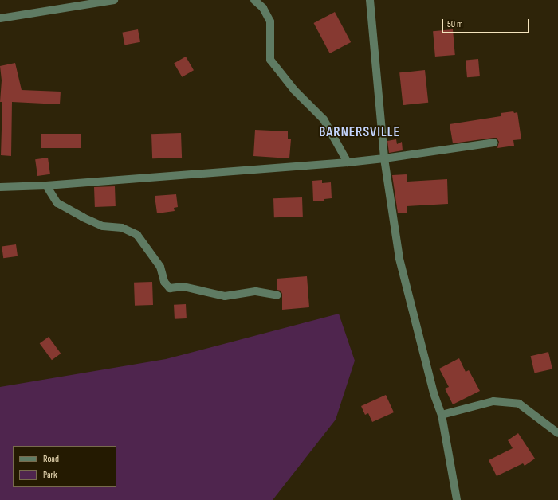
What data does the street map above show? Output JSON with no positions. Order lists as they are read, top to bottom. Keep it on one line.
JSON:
{"districts":["BARNERSVILLE"],"legend":["Road","Park"],"scale_bar":"50 m"}
